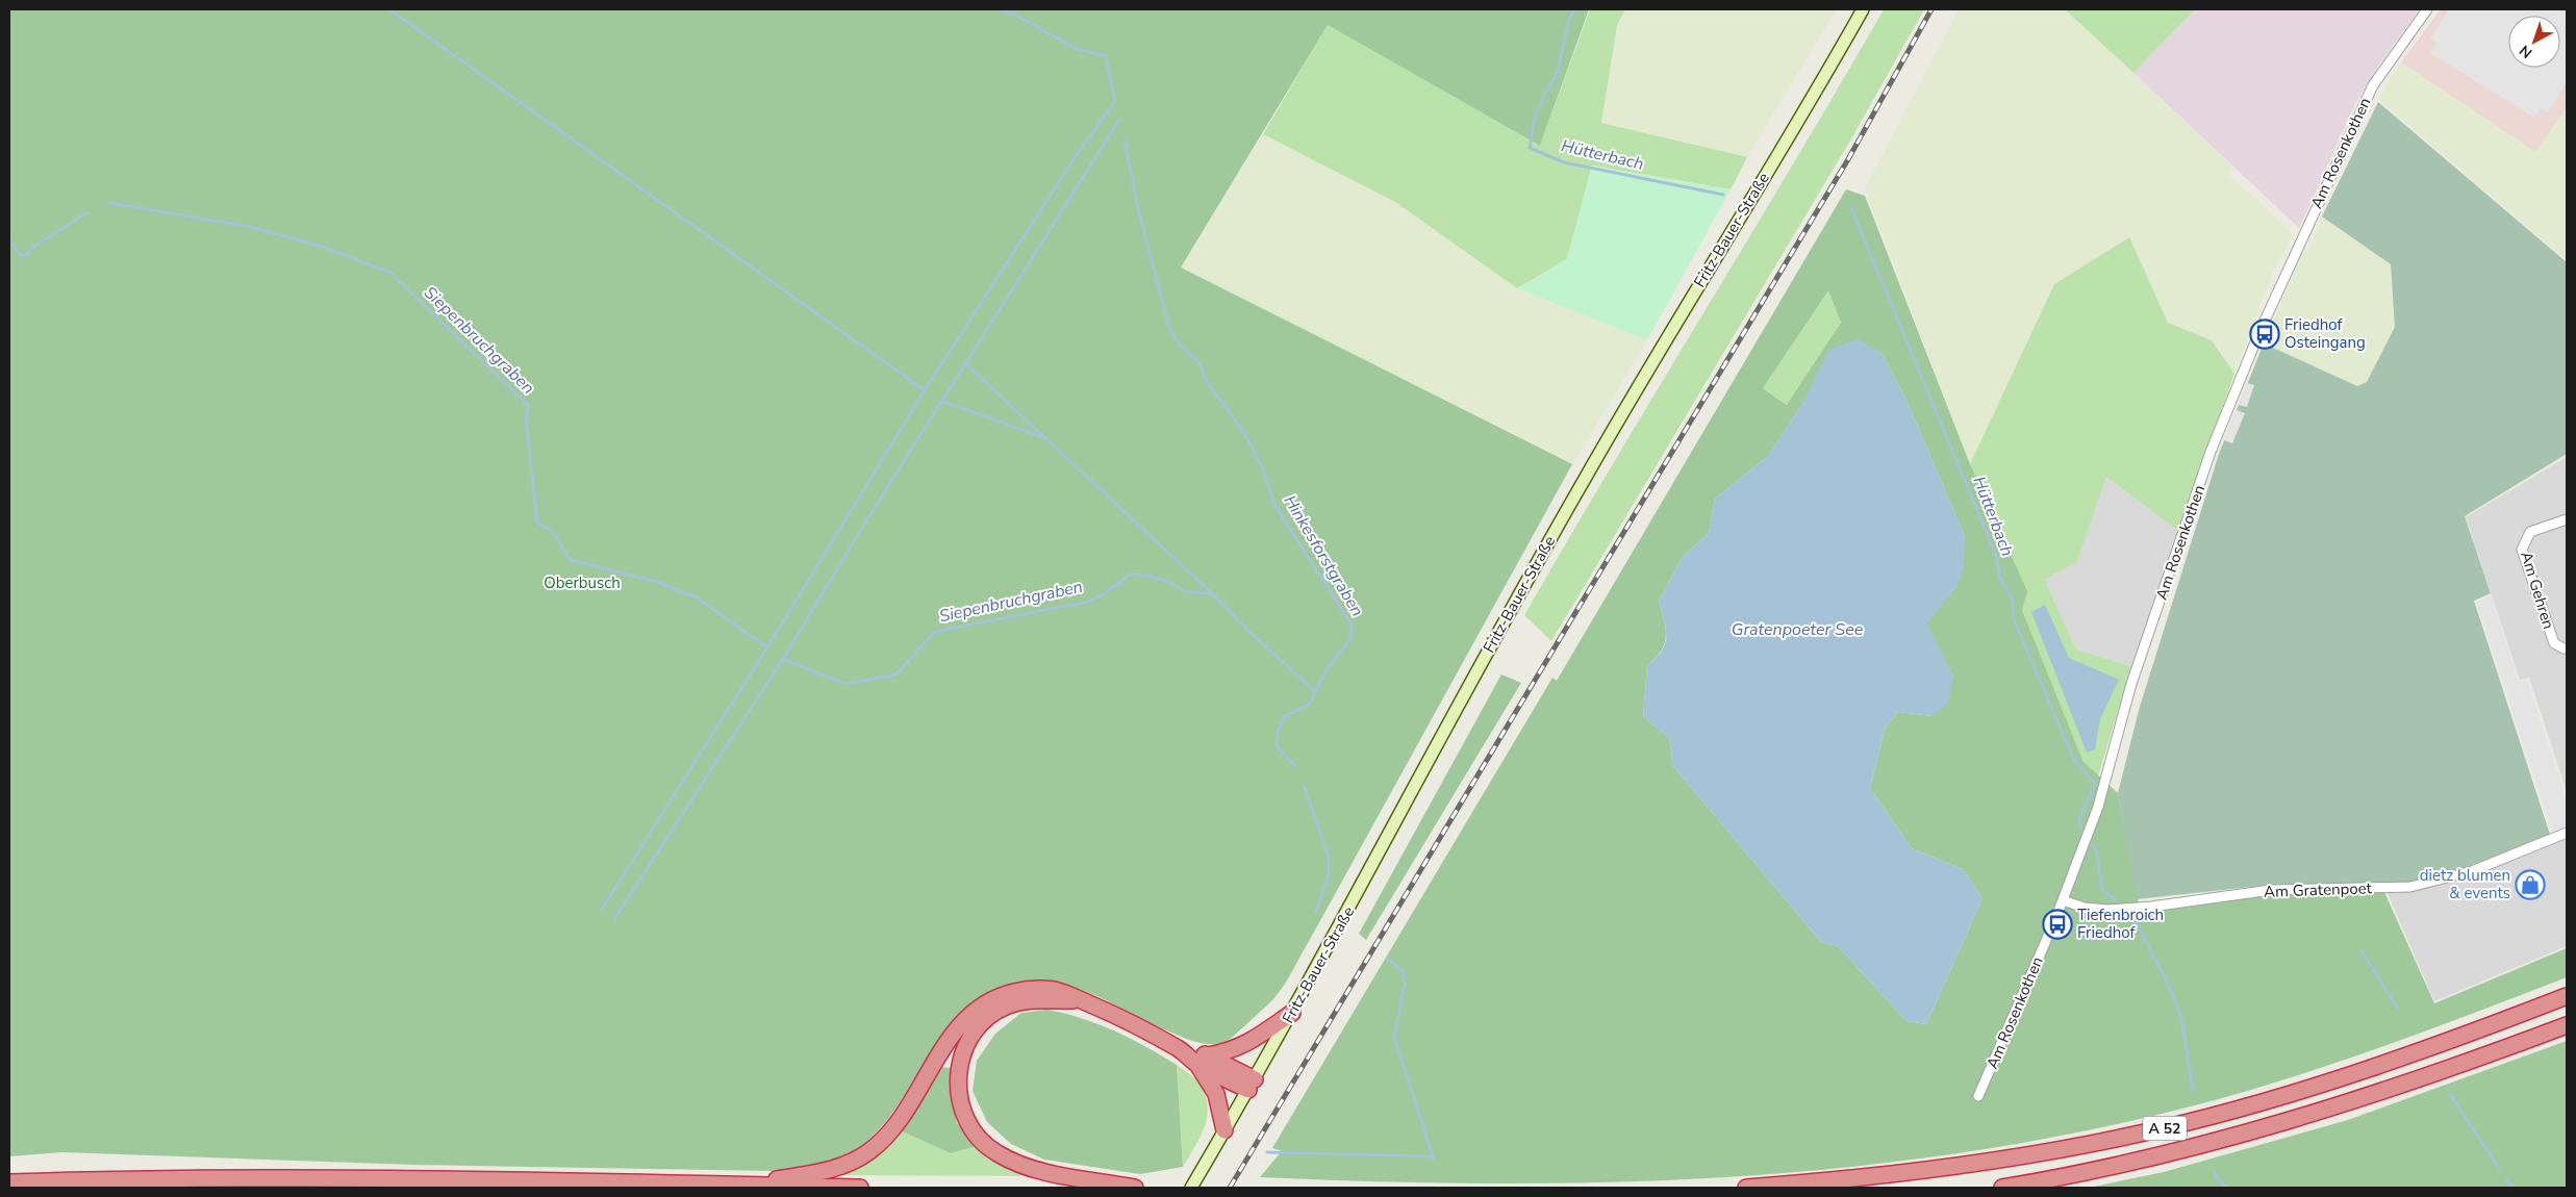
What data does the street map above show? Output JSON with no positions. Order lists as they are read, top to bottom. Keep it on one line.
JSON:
{"streets":{"highway":["A 52"],"main road":["Fritz-Bauer-Straße"],"street":["Am Rosenkothen","Am Gehren","Am Gratenpoet"]},"crossings":[["Am Rosenkothen","Am Gratenpoet"]],"water":["Hütterbach","Siepenbruchgraben","Hinkesforstgraben","Gratenpoeter See"],"parks":["Oberbusch"],"places":{"bus stop":["Friedhof Osteingang","Tiefenbroich Friedhof"],"shop":["dietz blumen & events"]},"north":"bottom left"}
